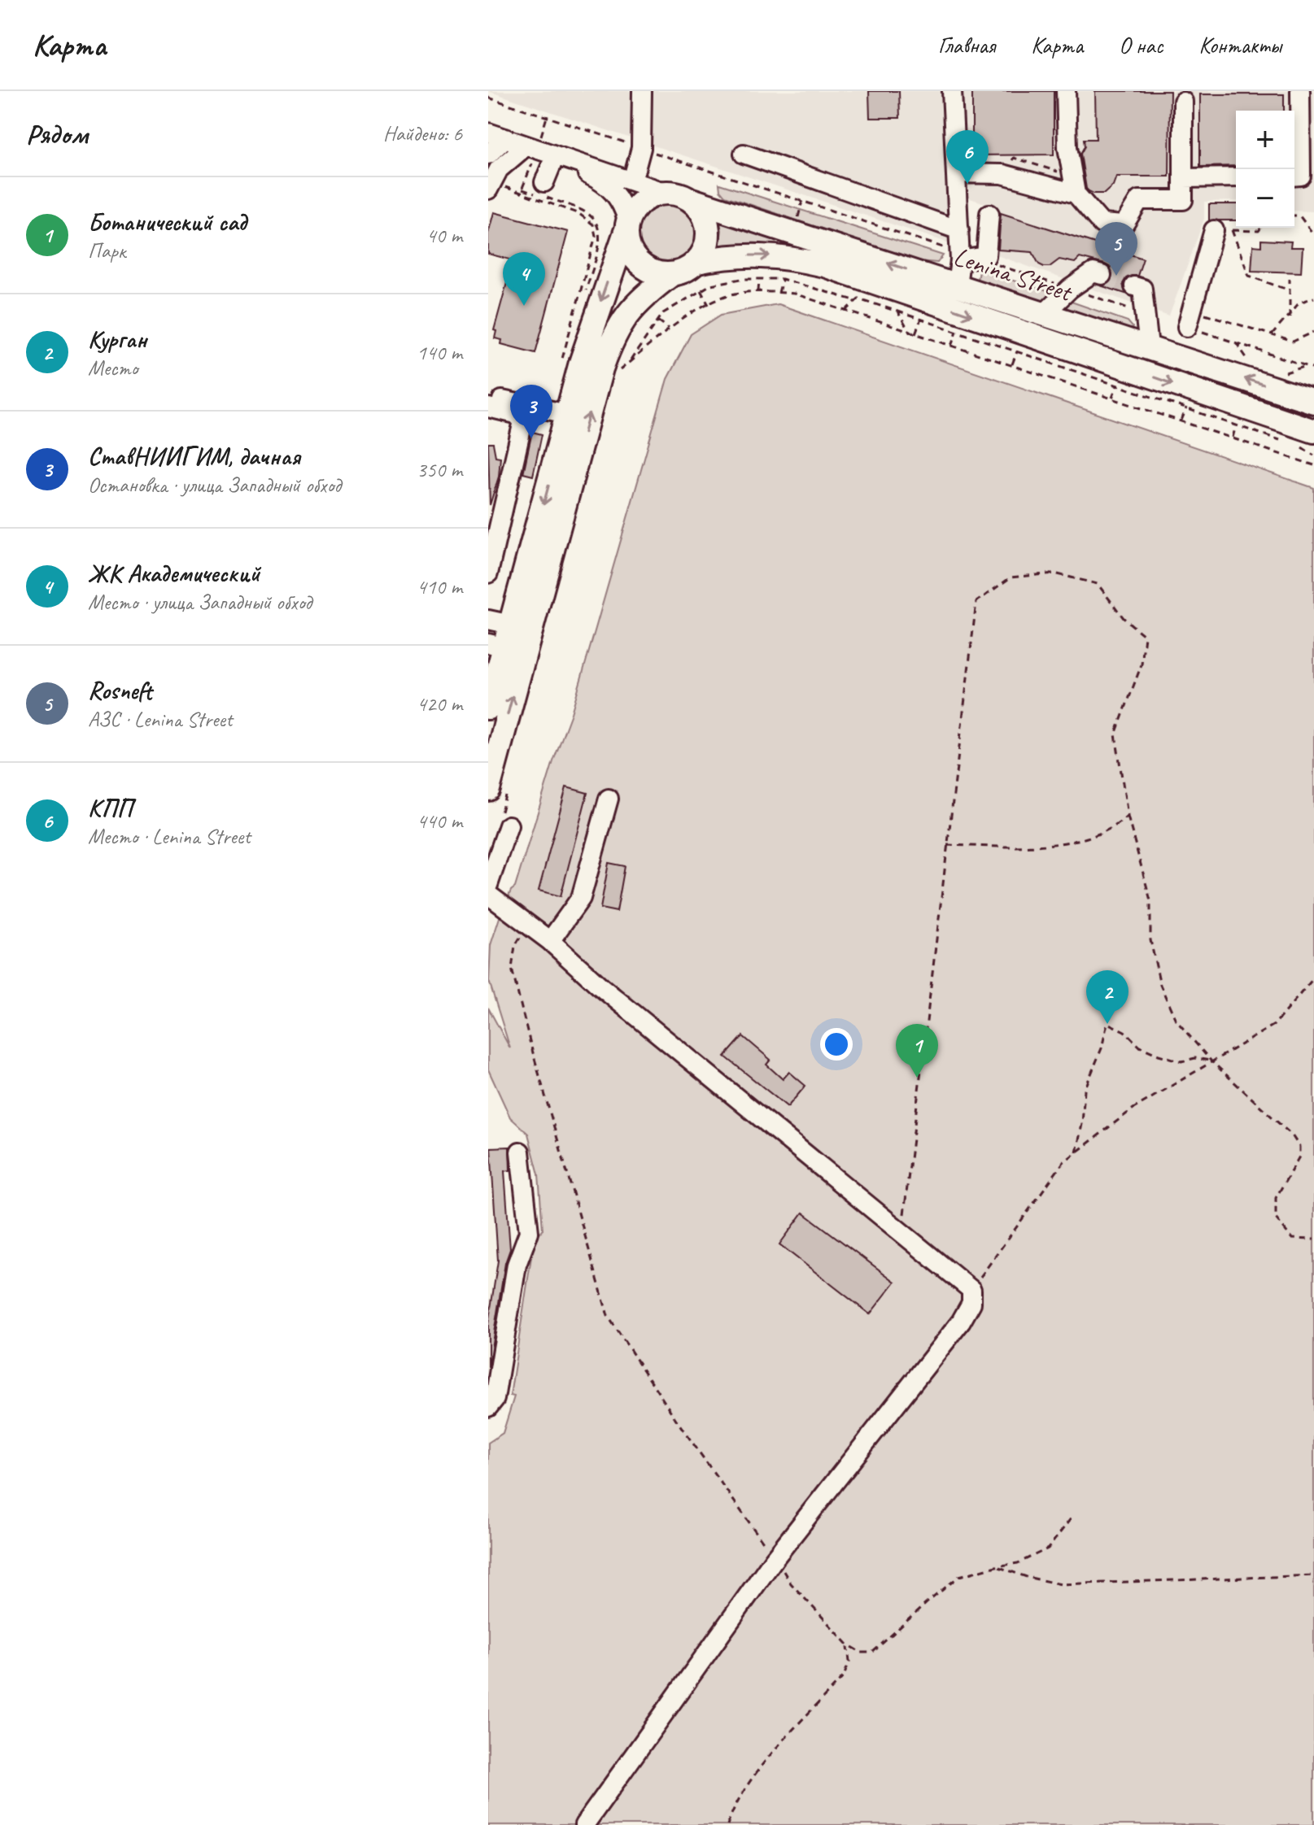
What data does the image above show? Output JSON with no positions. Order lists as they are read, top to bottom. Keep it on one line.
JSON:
{"streets":{"main road":["Lenina Street"]},"page":{"header":"Карта","nav":["Главная","Карта","О нас","Контакты"],"heading":["Рядом","Найдено: 6"],"map_buttons":["+","−"],"pins":["6","5","4","3","2","1"],"list":[{"mark":"1","name":"Ботанический сад","note":"Парк","value":"40 m"},{"mark":"2","name":"Курган","note":"Место","value":"140 m"},{"mark":"3","name":"СтавНИИГИМ, дачная","note":"Остановка · улица Западный обход","value":"350 m"},{"mark":"4","name":"ЖК Академический","note":"Место · улица Западный обход","value":"410 m"},{"mark":"5","name":"Rosneft","note":"АЗС · Lenina Street","value":"420 m"},{"mark":"6","name":"КПП","note":"Место · Lenina Street","value":"440 m"}]}}
